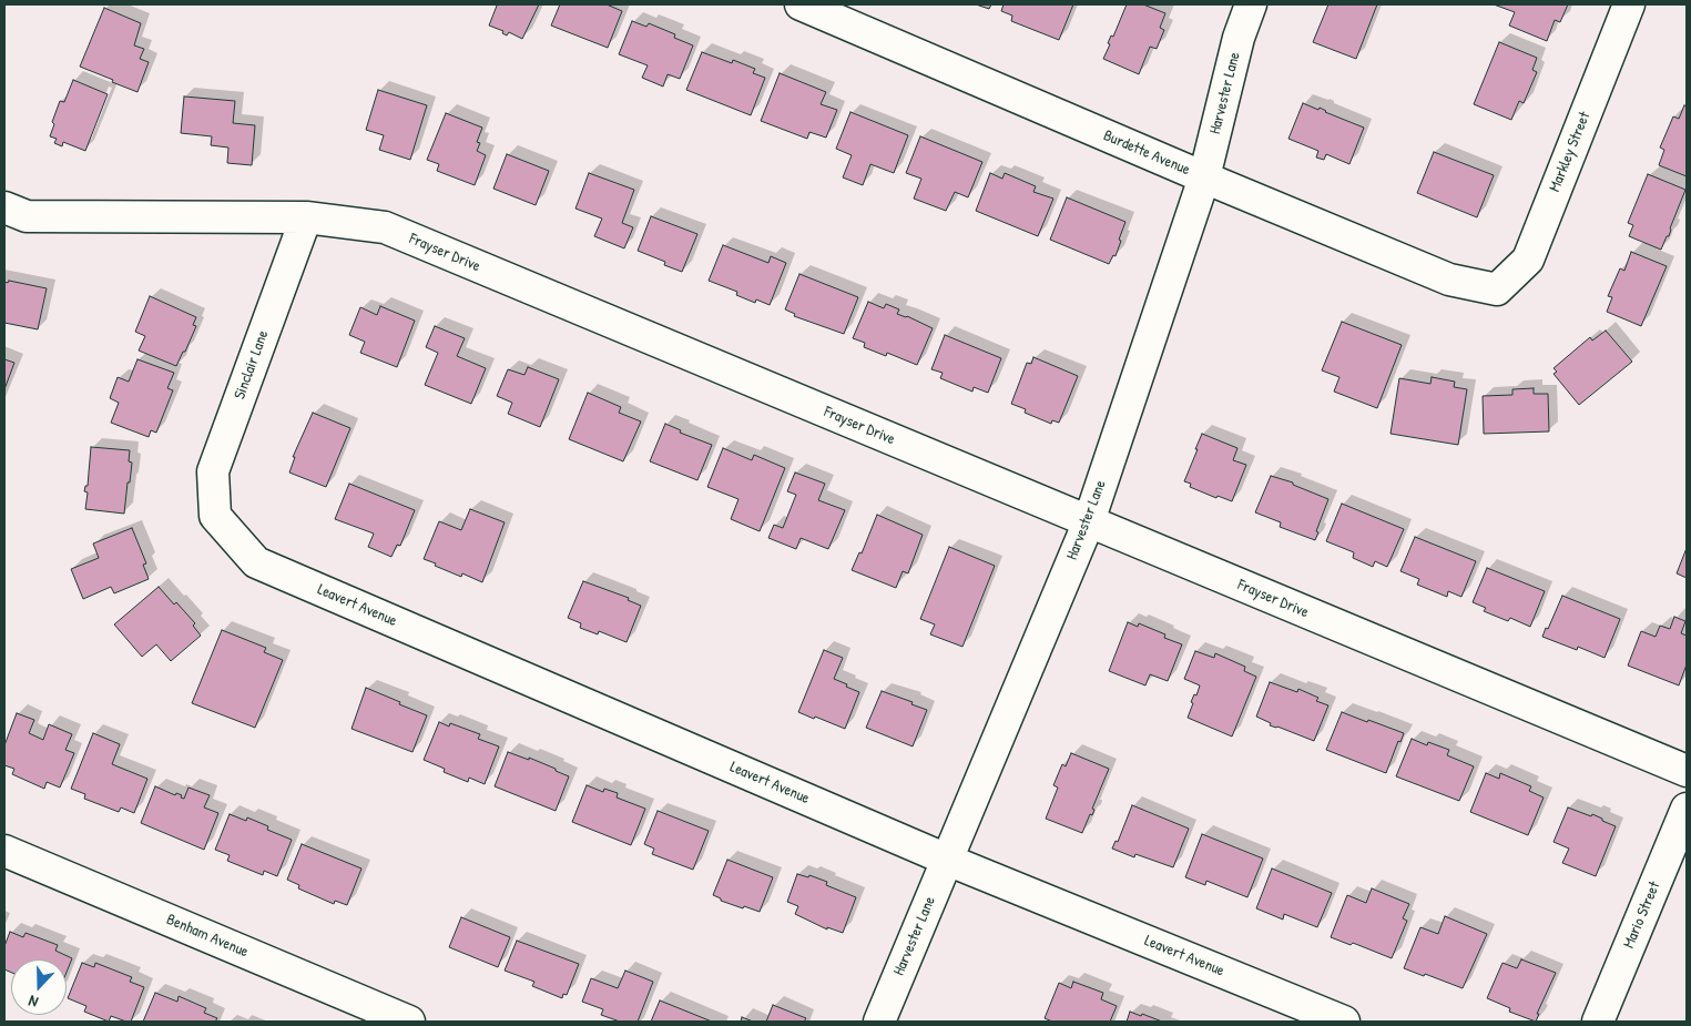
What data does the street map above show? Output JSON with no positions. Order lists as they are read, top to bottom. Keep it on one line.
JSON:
{"streets":{"street":["Harvester Lane","Markley Street","Burdette Avenue","Frayser Drive","Sinclair Lane","Leavert Avenue","Mario Street","Benham Avenue"]},"crossings":[["Harvester Lane","Burdette Avenue"],["Harvester Lane","Frayser Drive"],["Harvester Lane","Leavert Avenue"],["Markley Street","Burdette Avenue"],["Frayser Drive","Sinclair Lane"],["Sinclair Lane","Leavert Avenue"]],"north":"bottom"}
